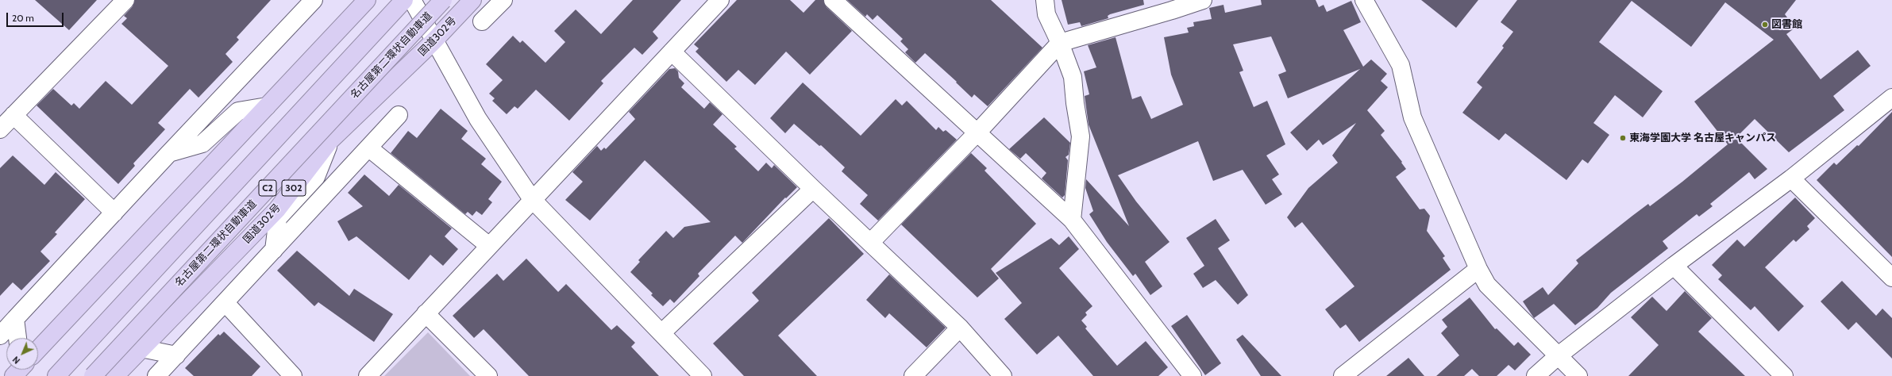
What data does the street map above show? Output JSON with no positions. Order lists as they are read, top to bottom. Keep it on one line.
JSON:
{"streets":{"highway":["国道302号","名古屋第二環状自動車道","C2","302"]},"places":["図書館","東海学園大学 名古屋キャンパス"],"scale_bar":"20 m","north":"bottom left"}
